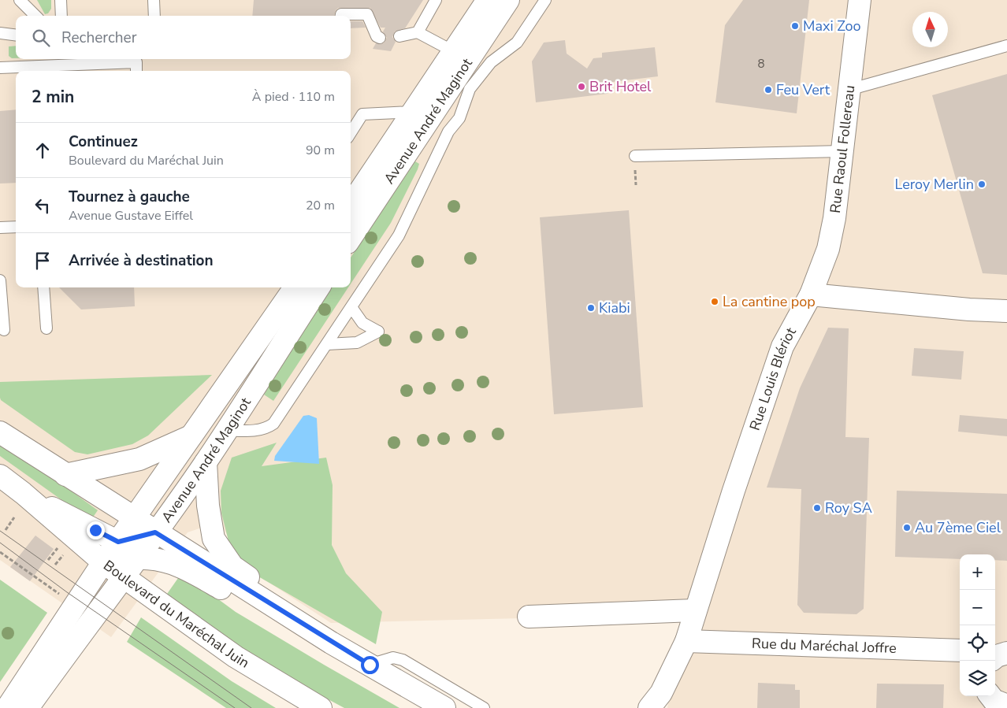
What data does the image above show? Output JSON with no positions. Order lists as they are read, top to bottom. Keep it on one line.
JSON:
{"streets":{"main road":["Avenue André Maginot","Rue Raoul Follereau","Rue Louis Blériot","Boulevard du Maréchal Juin","Rue du Maréchal Joffre"]},"crossings":[["Avenue André Maginot","Boulevard du Maréchal Juin"],["Rue Raoul Follereau","Rue Louis Blériot"],["Rue Louis Blériot","Rue du Maréchal Joffre"]],"places":["Maxi Zoo","Brit Hotel","Feu Vert","Leroy Merlin","La cantine pop","Kiabi","Roy SA","Au 7ème Ciel"],"house_numbers":["8"],"north":"top","page":{"search":"Rechercher","heading":["2 min","À pied · 110 m"],"list":[["Continuez","Boulevard du Maréchal Juin","90 m"],["Tournez à gauche","Avenue Gustave Eiffel","20 m"],"Arrivée à destination"],"map_buttons":["+","−"]}}
